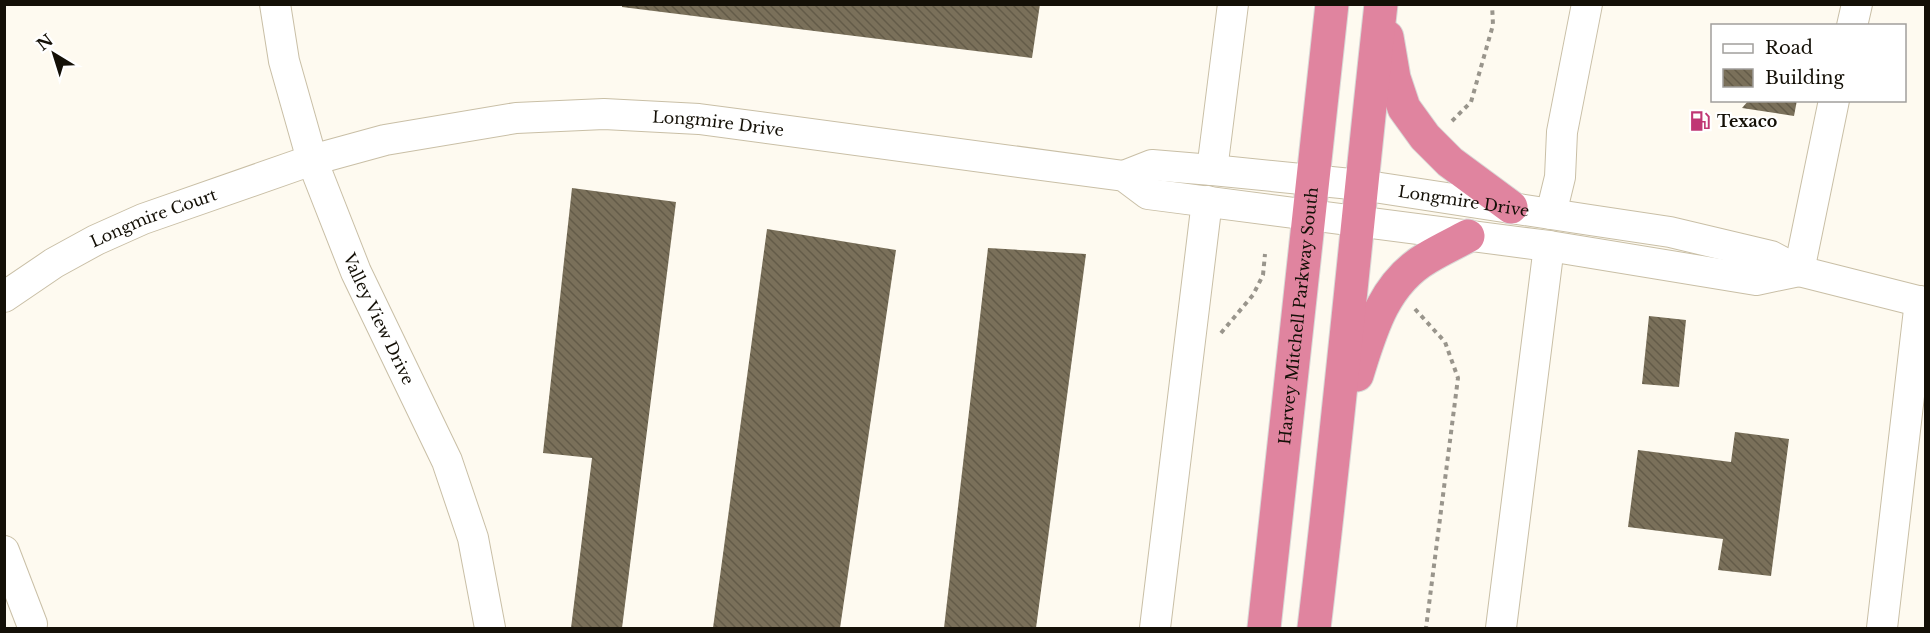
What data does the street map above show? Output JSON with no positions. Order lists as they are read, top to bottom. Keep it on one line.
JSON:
{"streets":{"highway":["Harvey Mitchell Parkway South"],"street":["Longmire Drive","Longmire Court","Valley View Drive"]},"crossings":[["Longmire Drive","Longmire Court"],["Longmire Drive","Harvey Mitchell Parkway South"],["Longmire Drive","Valley View Drive"],["Longmire Court","Valley View Drive"]],"places":{"fuel station":["Texaco"]},"legend":["Road","Building"],"north":"top left"}
